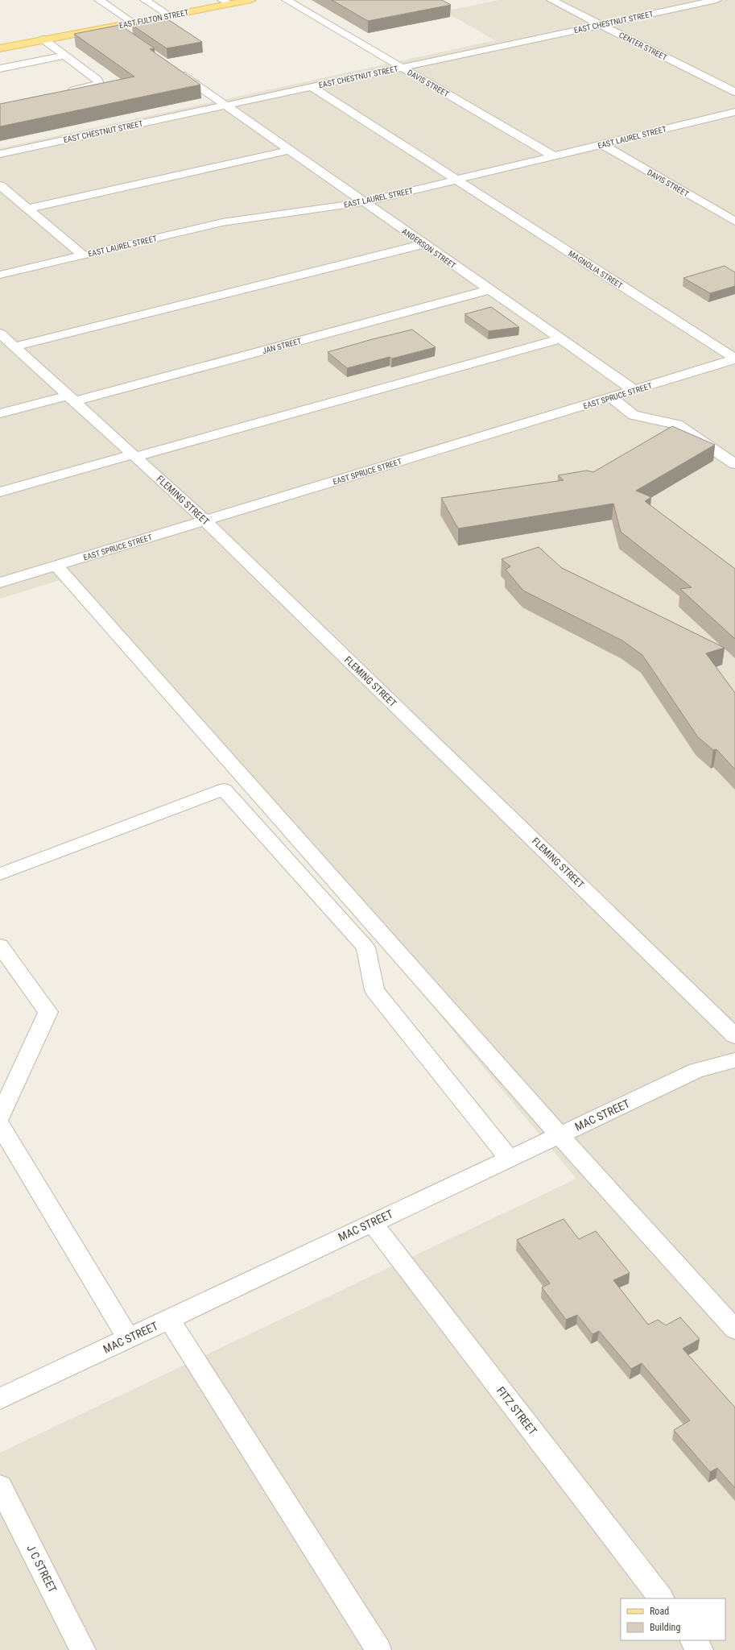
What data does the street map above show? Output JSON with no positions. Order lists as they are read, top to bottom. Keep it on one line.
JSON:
{"streets":{"main road":["EAST FULTON STREET"],"street":["EAST CHESTNUT STREET","CENTER STREET","DAVIS STREET","EAST LAUREL STREET","ANDERSON STREET","MAGNOLIA STREET","JAN STREET","EAST SPRUCE STREET","FLEMING STREET","MAC STREET","FITZ STREET","J C STREET"]},"crossings":[["EAST CHESTNUT STREET","CENTER STREET"],["EAST CHESTNUT STREET","DAVIS STREET"],["EAST CHESTNUT STREET","ANDERSON STREET"],["EAST CHESTNUT STREET","MAGNOLIA STREET"],["DAVIS STREET","EAST LAUREL STREET"],["EAST LAUREL STREET","ANDERSON STREET"],["EAST LAUREL STREET","MAGNOLIA STREET"],["ANDERSON STREET","JAN STREET"],["ANDERSON STREET","EAST SPRUCE STREET"],["MAGNOLIA STREET","EAST SPRUCE STREET"],["JAN STREET","FLEMING STREET"],["EAST SPRUCE STREET","FLEMING STREET"],["MAC STREET","FITZ STREET"]],"legend":["Road","Building"]}
